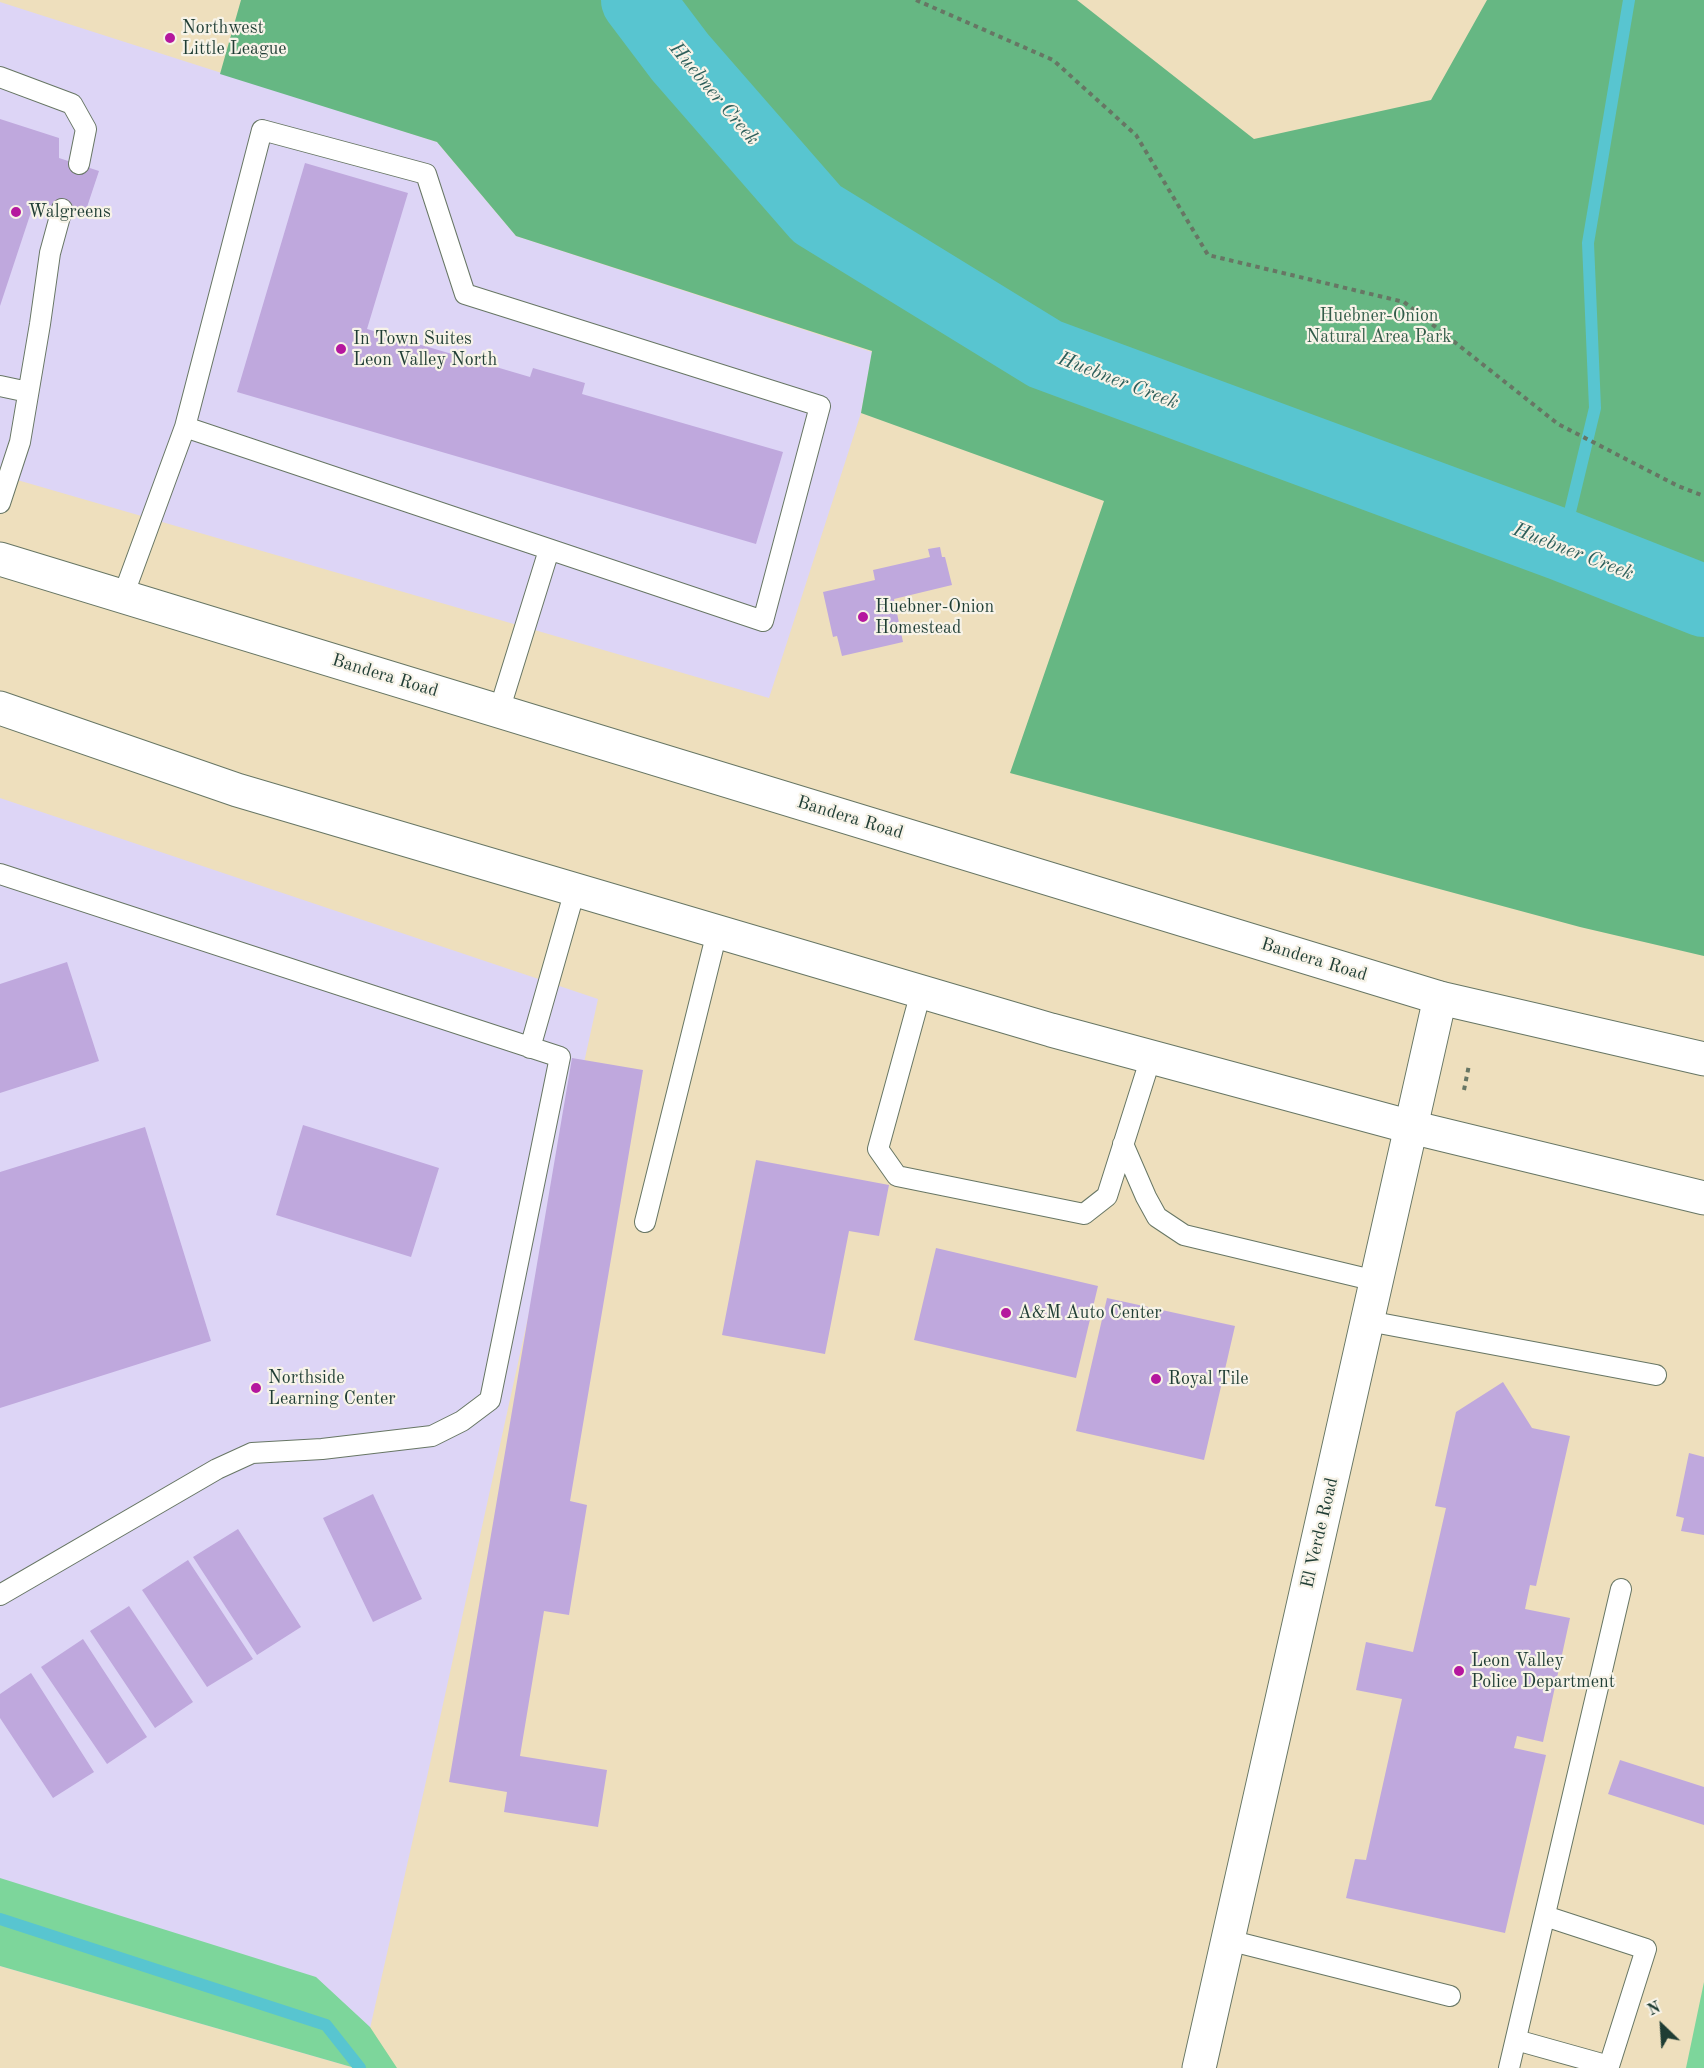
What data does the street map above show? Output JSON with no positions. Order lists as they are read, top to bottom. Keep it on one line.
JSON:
{"streets":{"main road":["Bandera Road","El Verde Road"]},"crossings":[["Bandera Road","El Verde Road"]],"water":["Huebner Creek"],"parks":["Huebner-Onion Natural Area Park"],"places":["Northwest Little League","Walgreens","In Town Suites Leon Valley North","Huebner-Onion Homestead","A&M Auto Center","Royal Tile","Northside Learning Center","Leon Valley Police Department"],"north":"top left"}
